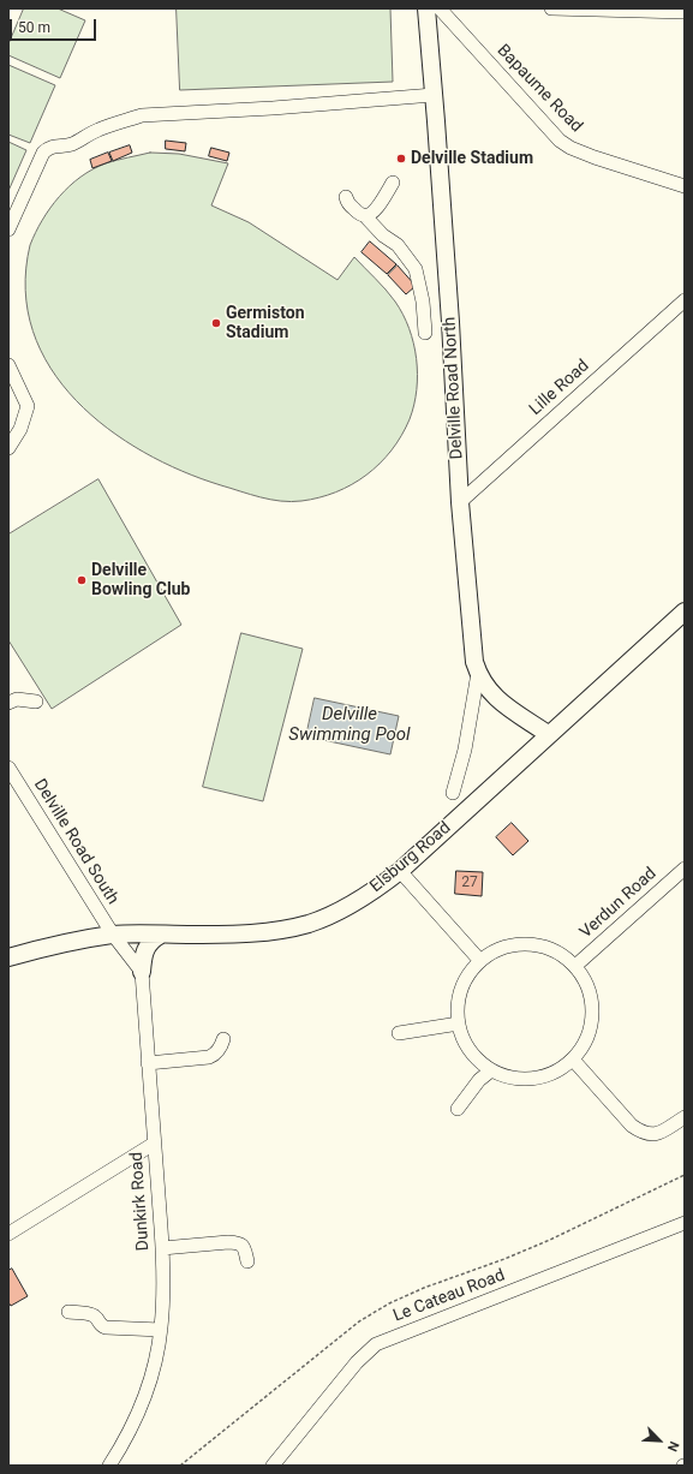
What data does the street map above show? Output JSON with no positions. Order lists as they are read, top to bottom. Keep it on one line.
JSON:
{"streets":{"main road":["Delville Road North","Elsburg Road"],"street":["Bapaume Road","Lille Road","Delville Road South","Verdun Road","Dunkirk Road","Le Cateau Road"]},"crossings":[["Delville Road North","Lille Road"],["Delville Road North","Elsburg Road"],["Delville Road South","Elsburg Road"]],"water":["Delville Swimming Pool"],"places":["Delville Stadium","Germiston Stadium","Delville Bowling Club"],"house_numbers":["27"],"scale_bar":"50 m","north":"bottom right"}
